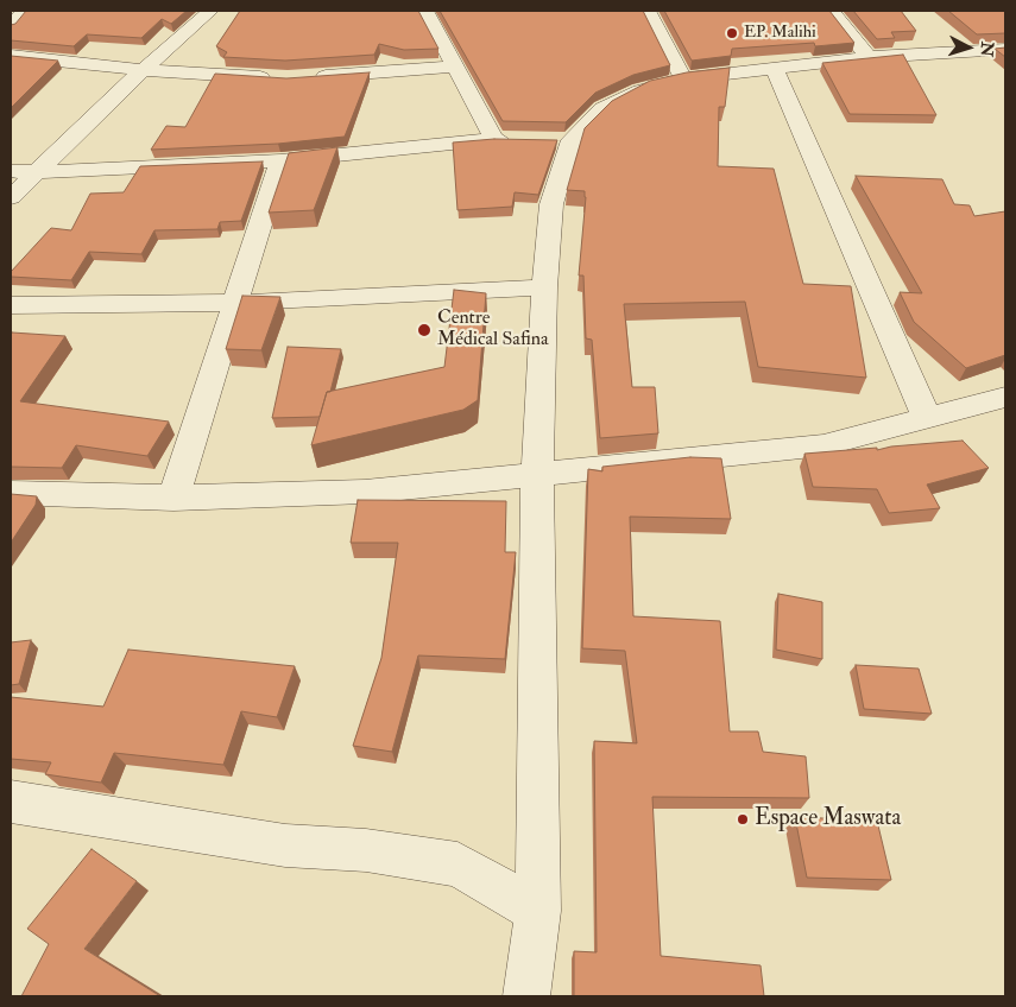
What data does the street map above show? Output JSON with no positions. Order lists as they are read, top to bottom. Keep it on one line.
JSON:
{"places":["EP. Malihi","Centre Médical Safina","Espace Maswata"],"north":"right"}
